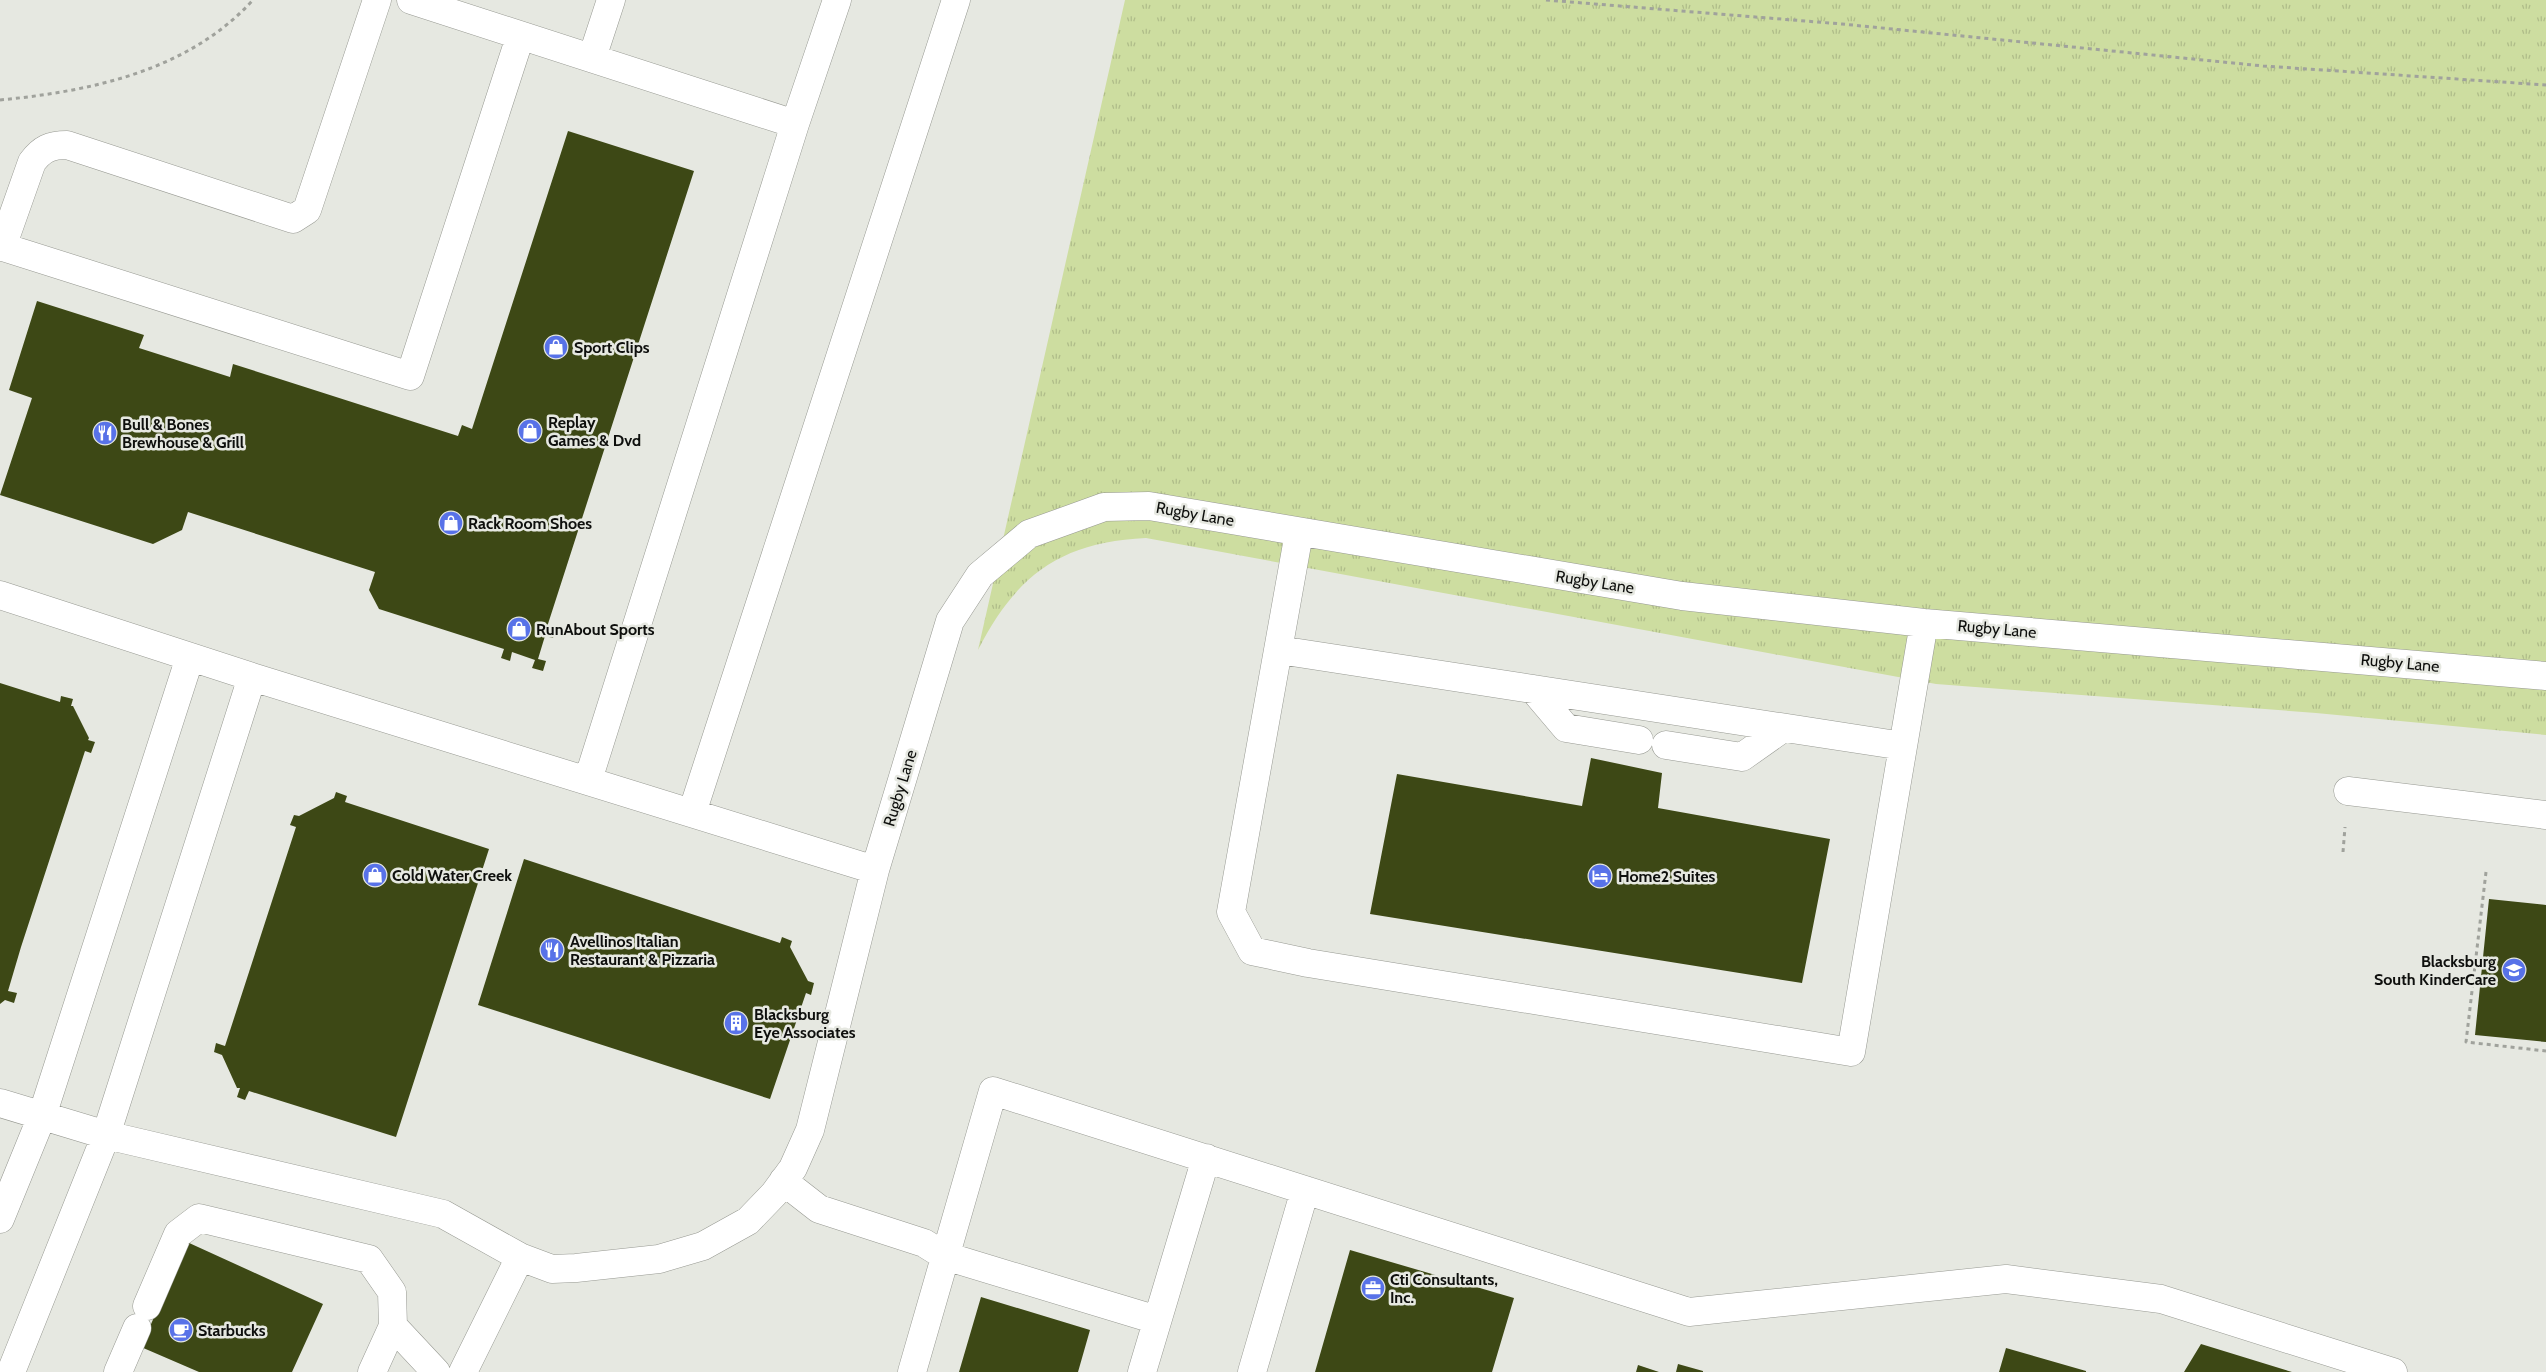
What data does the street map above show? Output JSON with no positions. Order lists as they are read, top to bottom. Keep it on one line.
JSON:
{"streets":{"street":["Rugby Lane"]},"places":{"shop":["Sport Clips","Replay Games & Dvd","Rack Room Shoes","RunAbout Sports","Cold Water Creek"],"restaurant":["Bull & Bones Brewhouse & Grill","Avellinos Italian Restaurant & Pizzaria"],"hotel":["Home2 Suites"],"school or university":["Blacksburg South KinderCare"],"building":["Blacksburg Eye Associates"],"office":["Cti Consultants, Inc."],"cafe":["Starbucks"]}}
